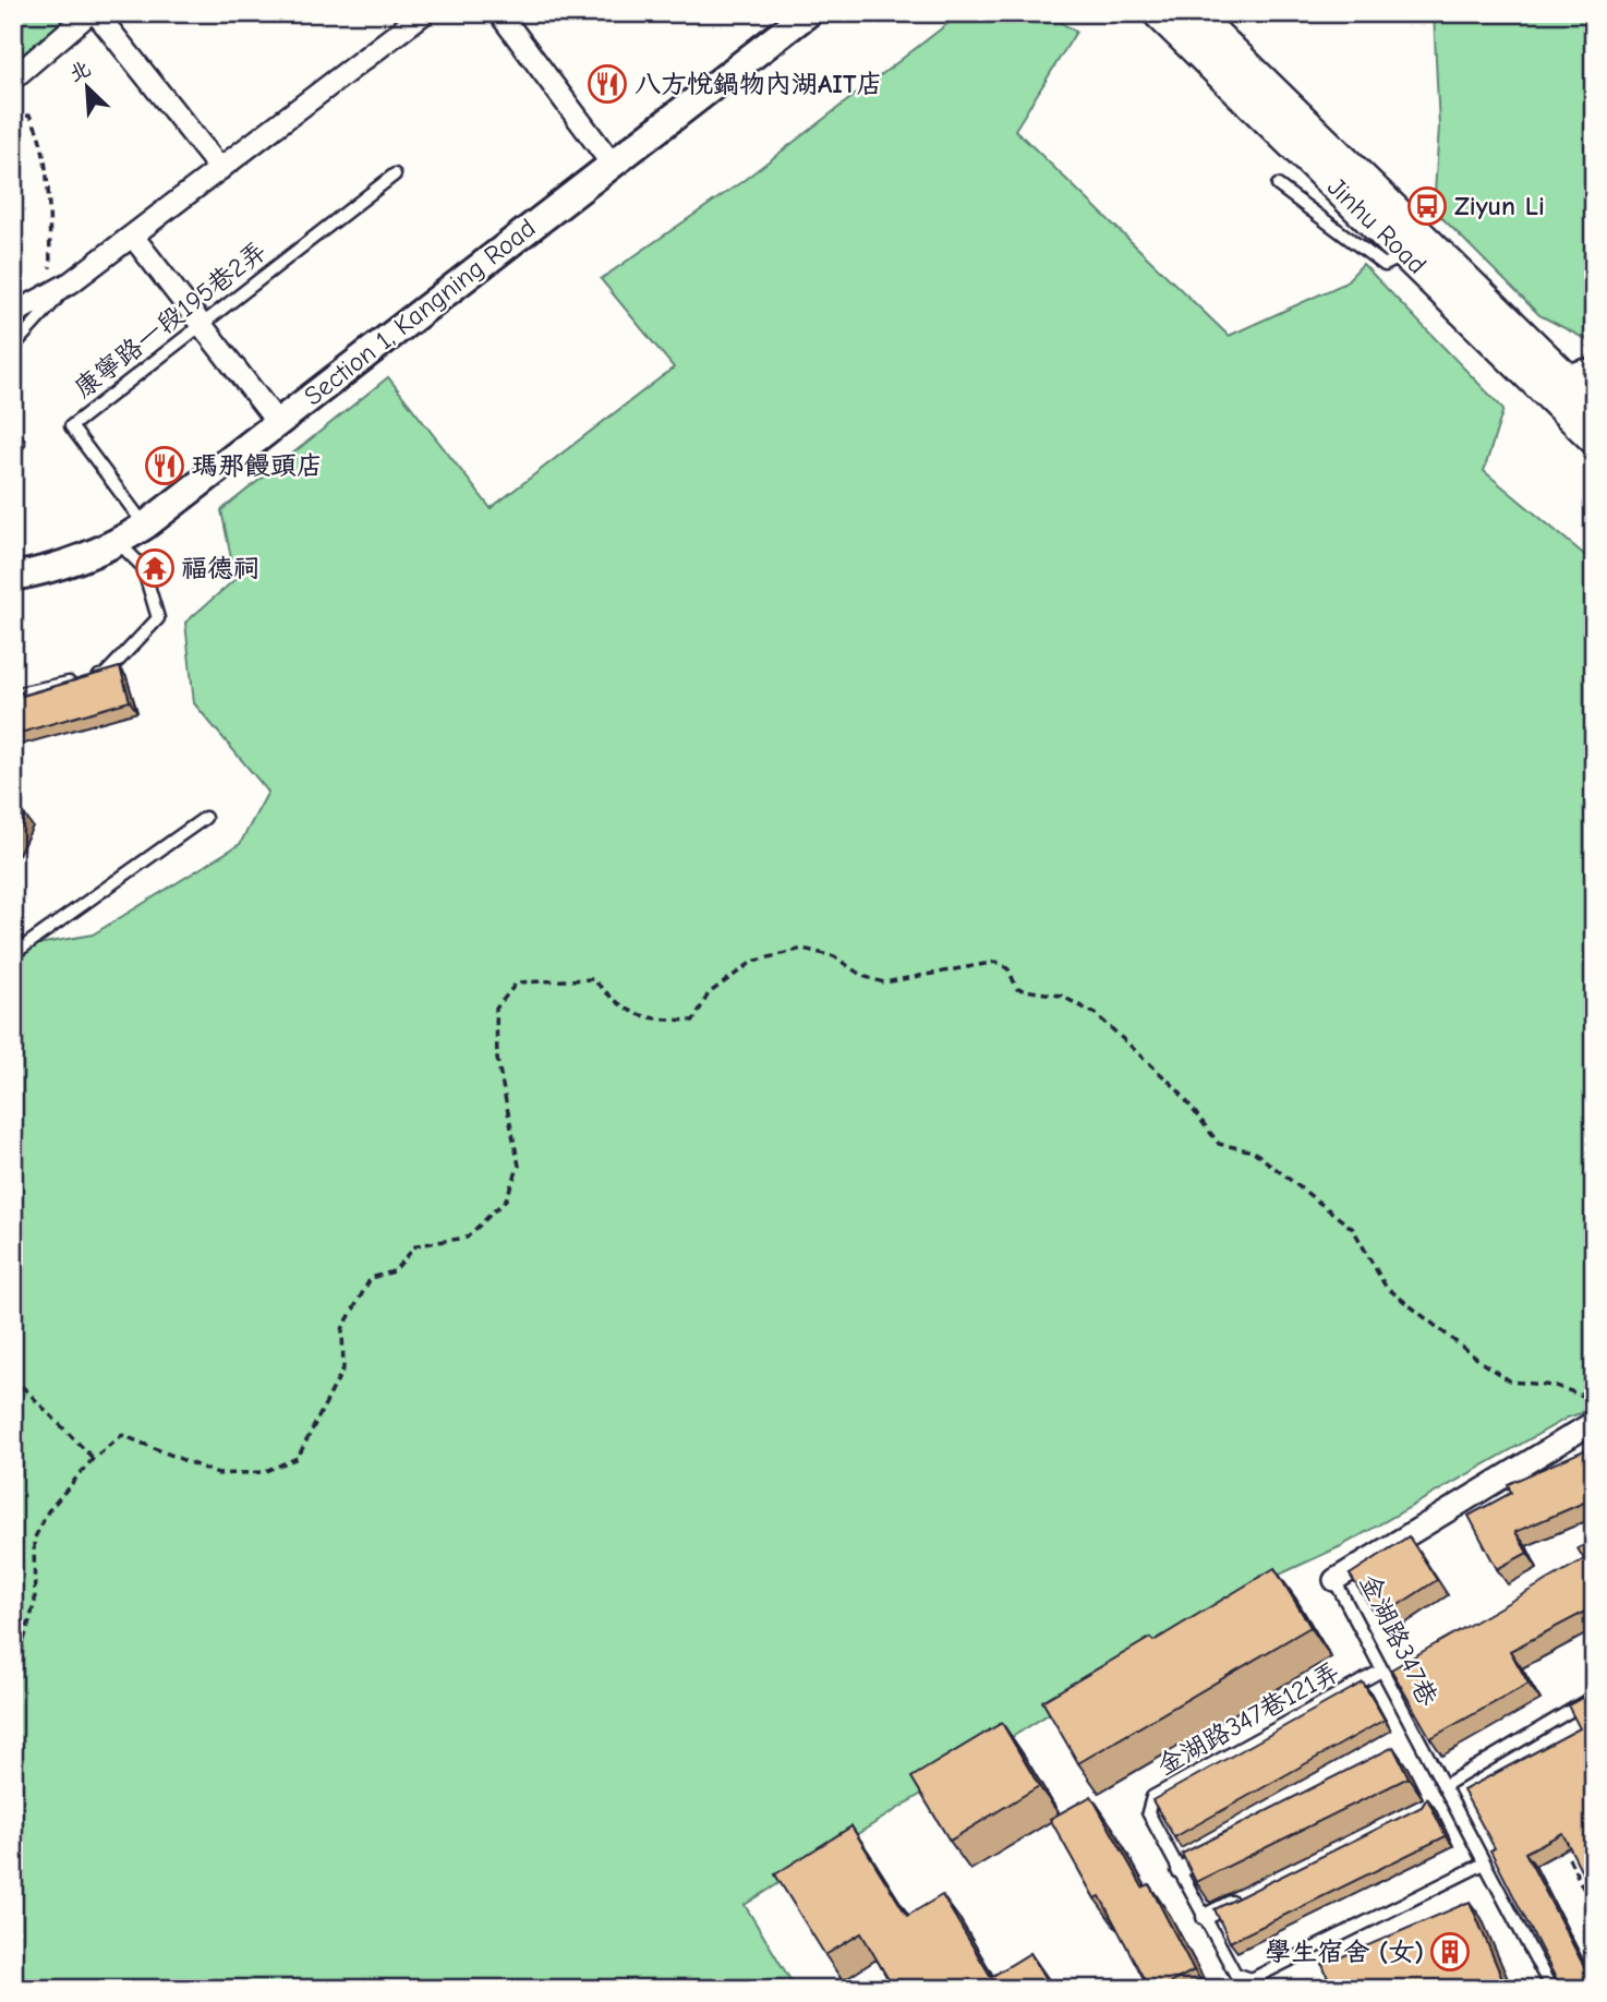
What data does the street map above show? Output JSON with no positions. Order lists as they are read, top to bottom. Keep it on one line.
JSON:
{"streets":{"main road":["Jinhu Road"],"street":["Section 1, Kangning Road","金湖路347巷"],"lane":["康寧路一段195巷2弄","金湖路347巷121弄"]},"crossings":[["Section 1, Kangning Road","康寧路一段195巷2弄"],["金湖路347巷","金湖路347巷121弄"]],"places":{"restaurant":["八方悅鍋物內湖AIT店","瑪那饅頭店"],"bus stop":["Ziyun Li"],"temple":["福德祠"],"building":["學生宿舍 (女)"]},"north":"top left"}
